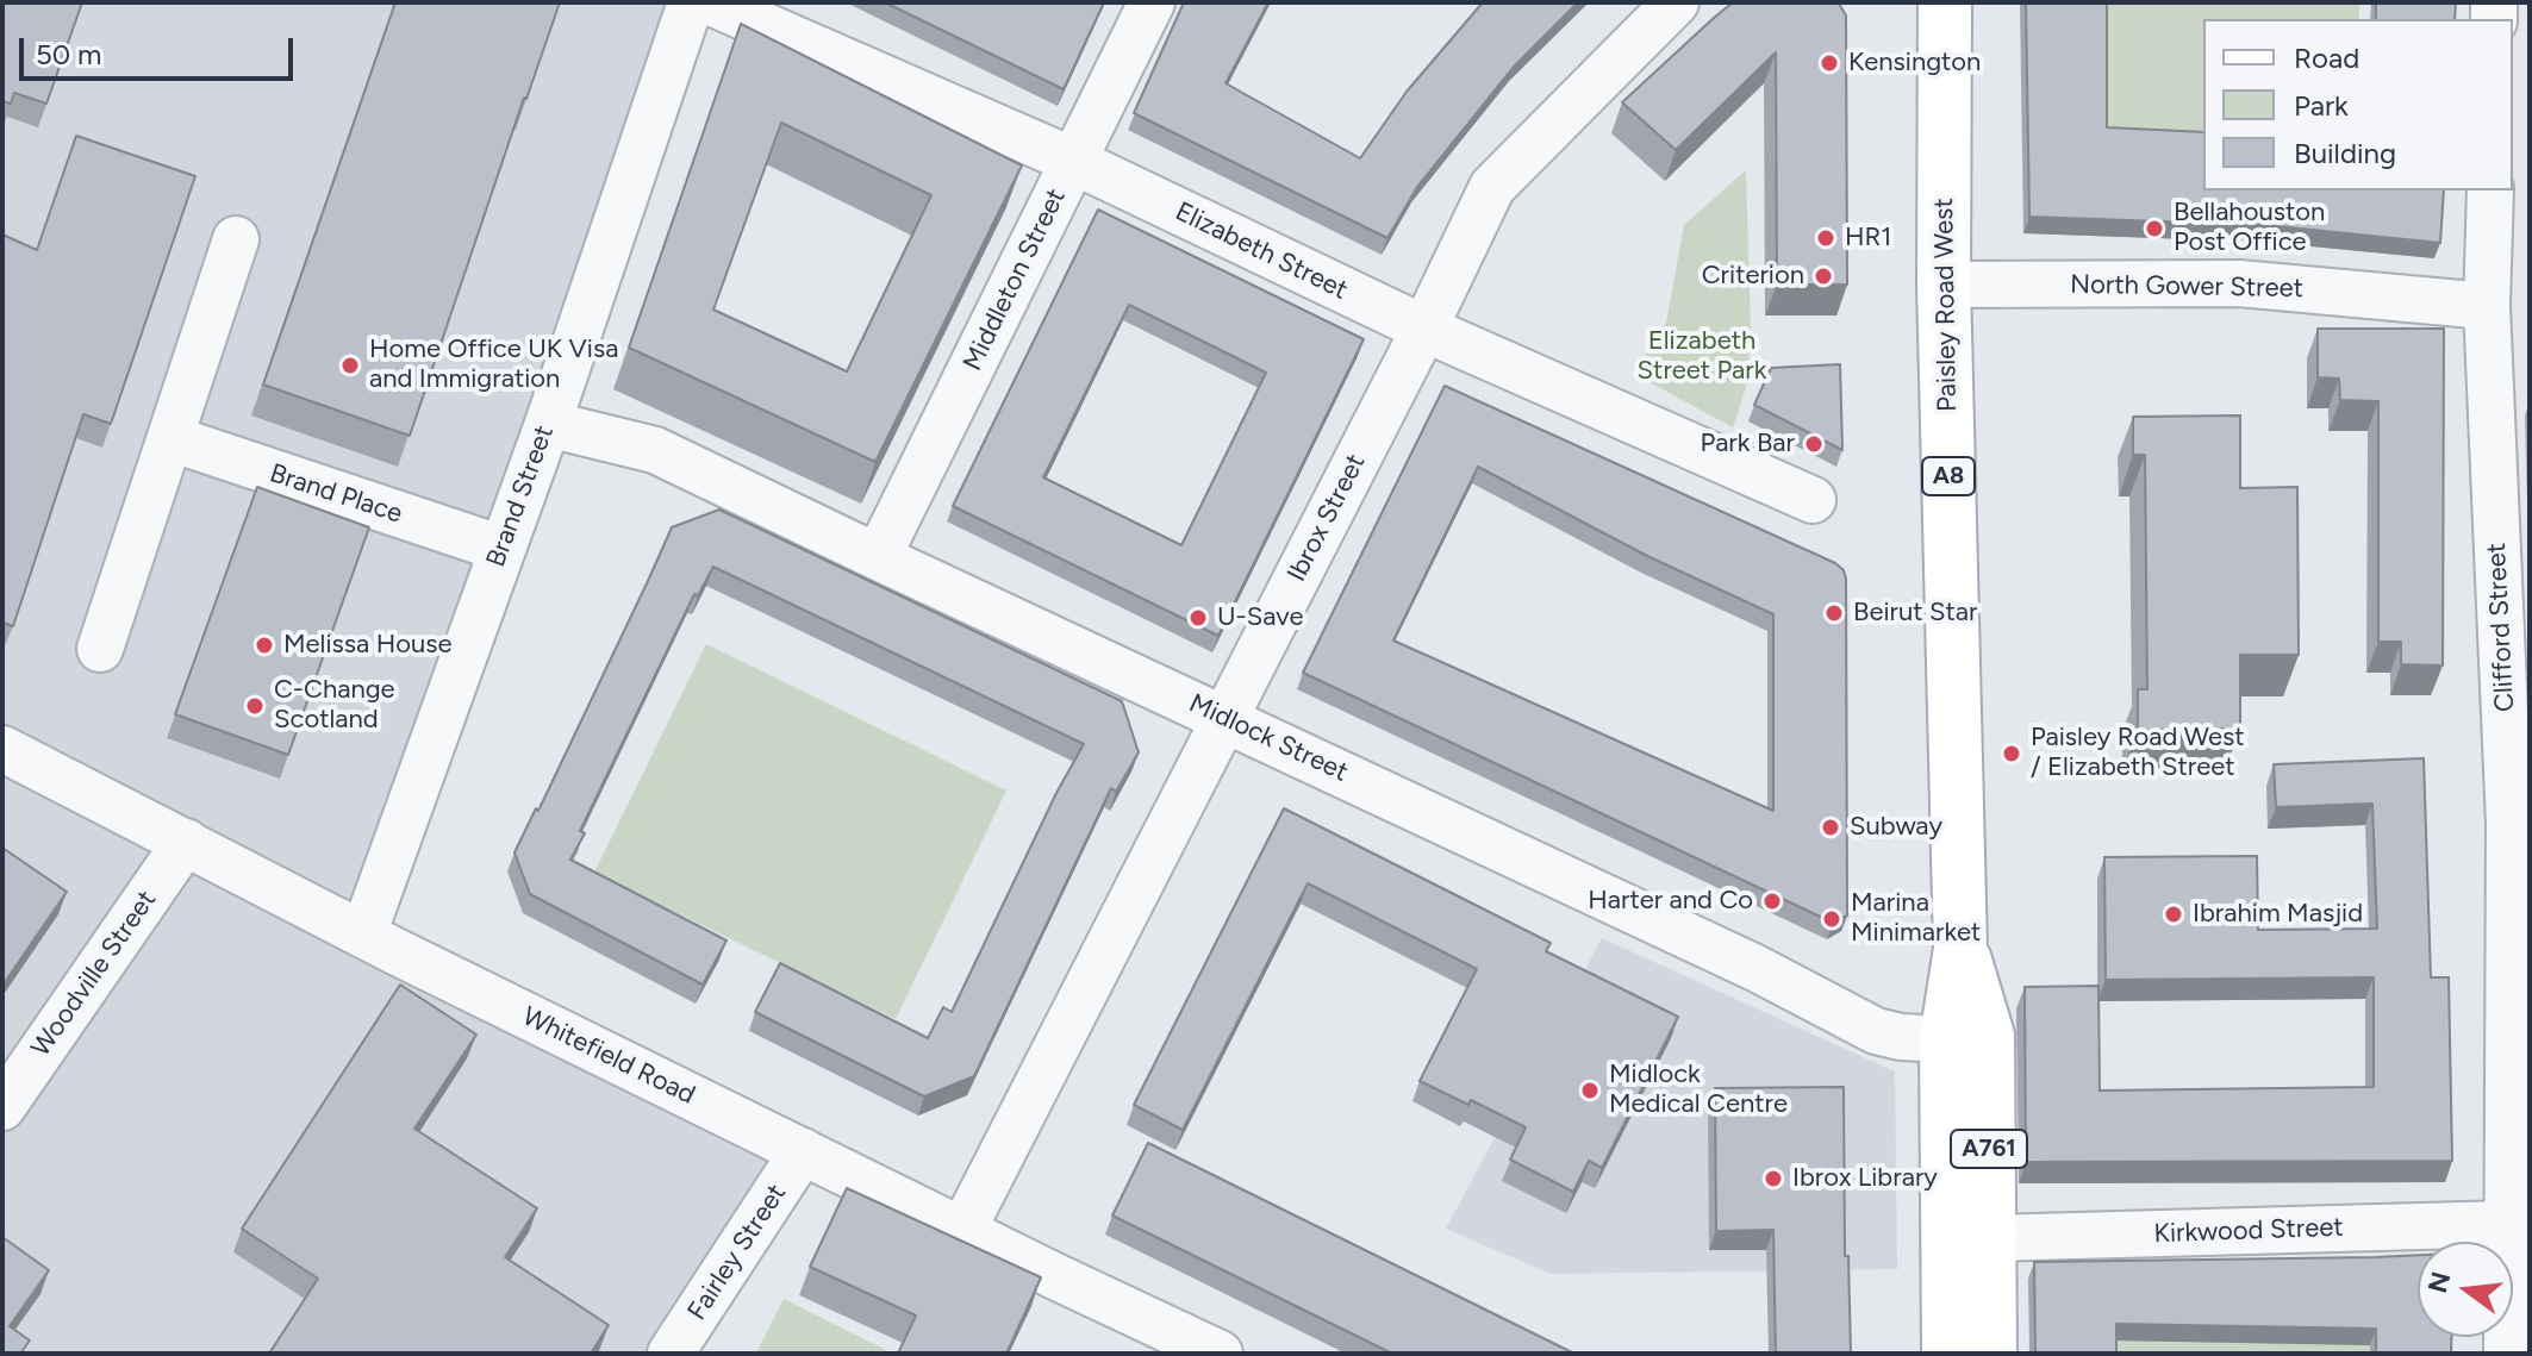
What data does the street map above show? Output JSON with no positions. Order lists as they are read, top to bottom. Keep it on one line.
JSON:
{"streets":{"main road":["Paisley Road West","A8","A761"],"street":["Elizabeth Street","Middleton Street","North Gower Street","Brand Place","Brand Street","Ibrox Street","Clifford Street","Midlock Street","Woodville Street","Whitefield Road","Kirkwood Street","Fairley Street"]},"crossings":[["Elizabeth Street","Middleton Street"],["Elizabeth Street","Ibrox Street"],["Middleton Street","Midlock Street"],["North Gower Street","Paisley Road West"],["North Gower Street","Clifford Street"],["Paisley Road West","Midlock Street"],["Paisley Road West","Kirkwood Street"],["Brand Place","Brand Street"],["Brand Street","Midlock Street"],["Brand Street","Whitefield Road"],["Ibrox Street","Midlock Street"],["Ibrox Street","Whitefield Road"],["Clifford Street","Kirkwood Street"],["Woodville Street","Whitefield Road"],["Whitefield Road","Fairley Street"]],"parks":["Elizabeth Street Park"],"places":["Kensington","Bellahouston Post Office","HR1","Criterion","Home Office UK Visa and Immigration","Park Bar","Beirut Star","U-Save","Melissa House","C-Change Scotland","Paisley Road West / Elizabeth Street","Subway","Harter and Co","Ibrahim Masjid","Marina Minimarket","Midlock Medical Centre","Ibrox Library"],"legend":["Road","Park","Building"],"scale_bar":"50 m","north":"left"}
